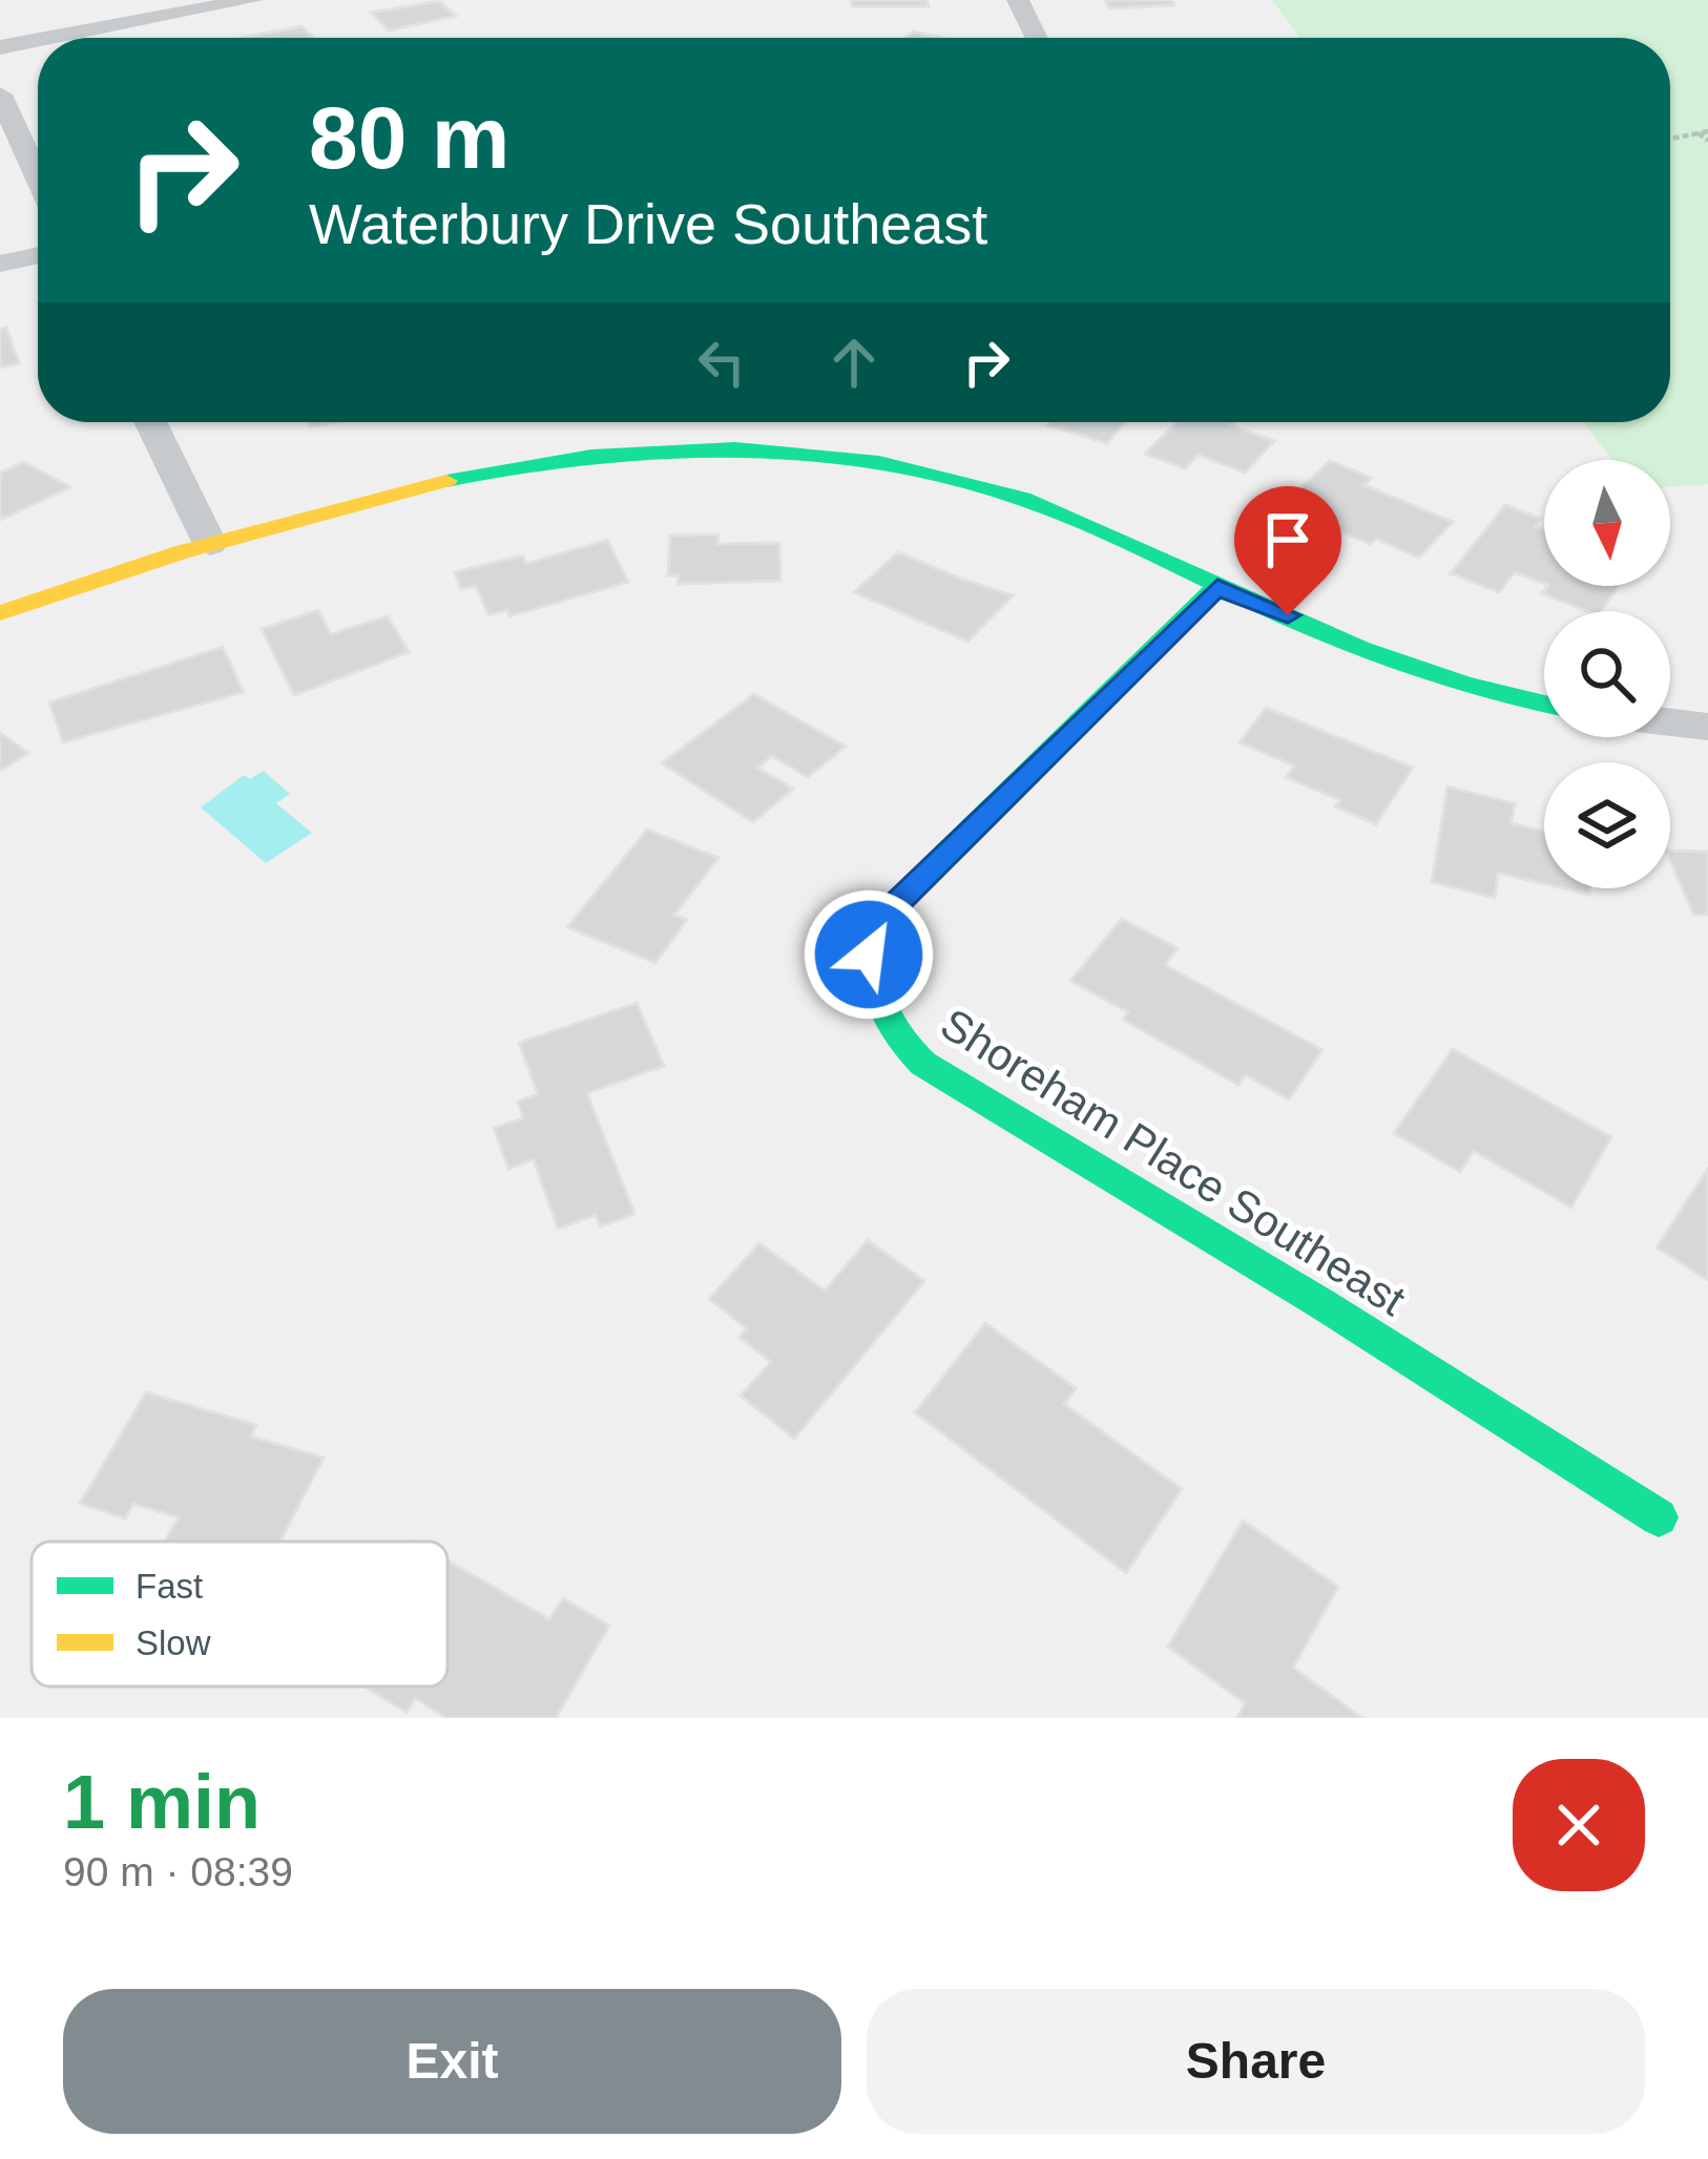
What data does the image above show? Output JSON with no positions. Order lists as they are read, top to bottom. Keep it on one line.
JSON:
{"streets":{"street":["Shoreham Place Southeast"]},"legend":["Fast","Slow"],"north":"bottom","page":{"turn":["80 m","Waterbury Drive Southeast"],"heading":["1 min","90 m · 08:39"],"buttons":["Exit","Share"]}}
